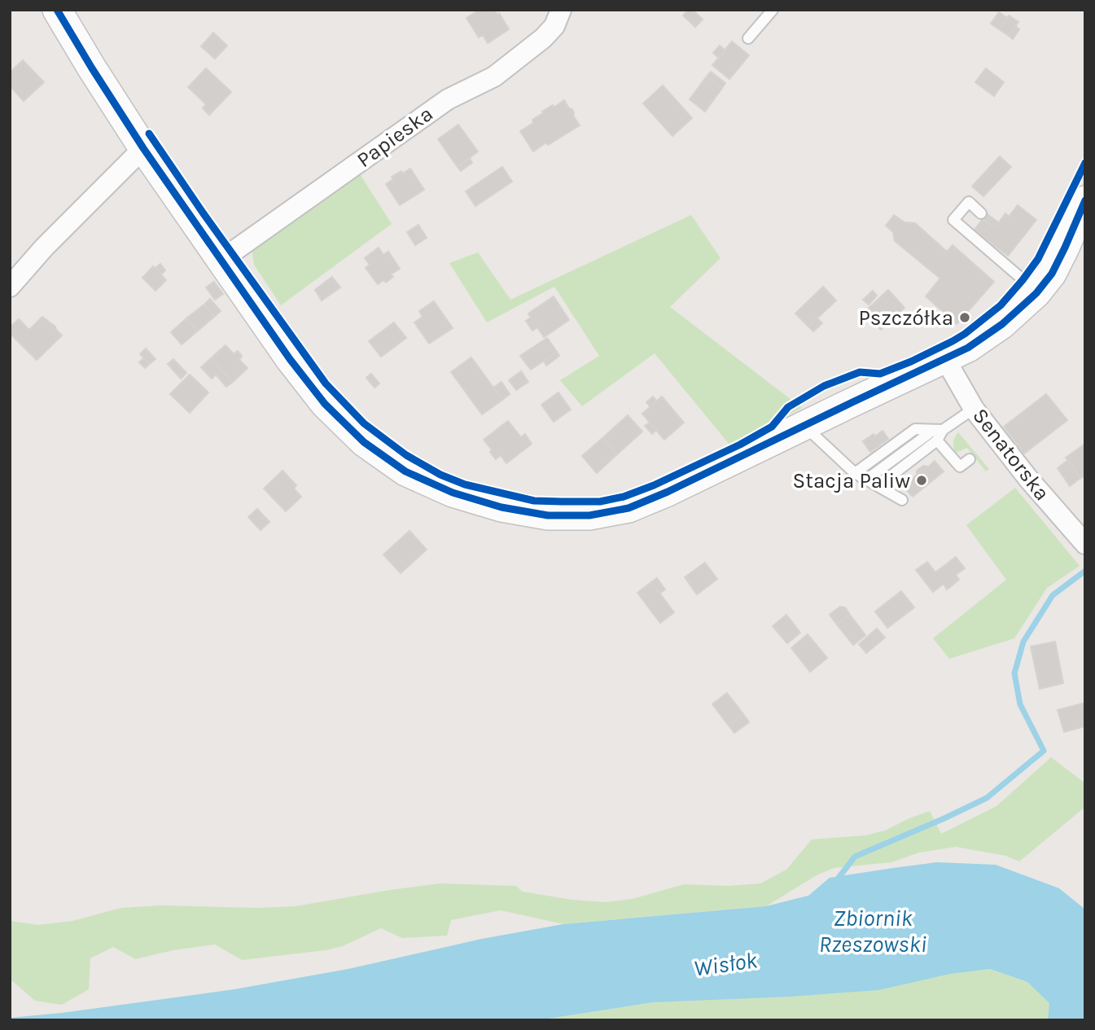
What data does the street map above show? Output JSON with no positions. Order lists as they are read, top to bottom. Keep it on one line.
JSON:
{"streets":{"street":["Papieska","Senatorska"]},"water":["Zbiornik Rzeszowski","Wisłok"],"places":["Pszczółka","Stacja Paliw"]}
